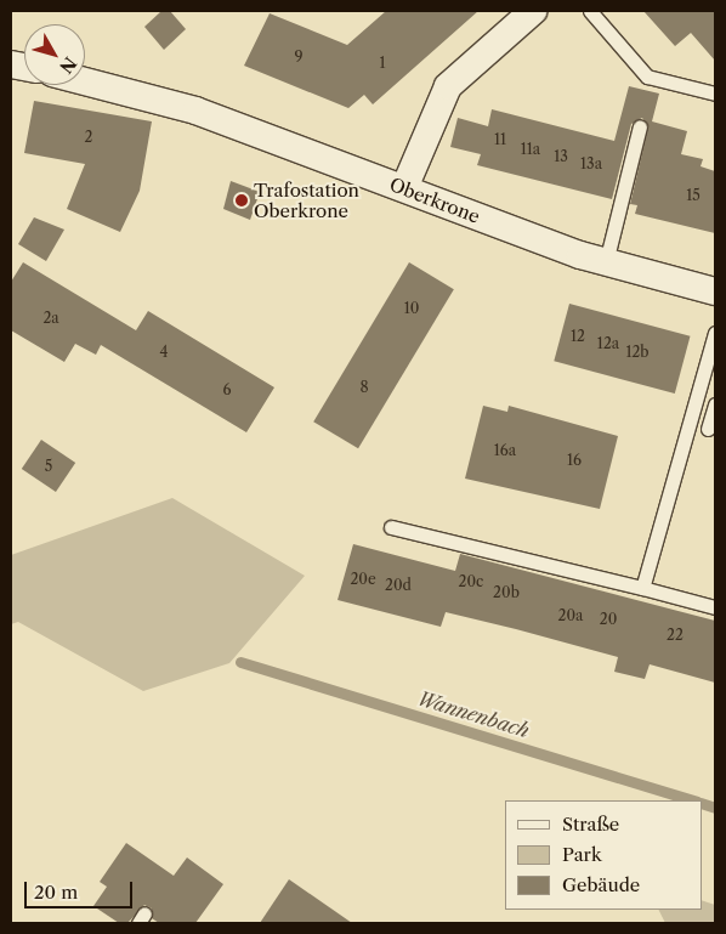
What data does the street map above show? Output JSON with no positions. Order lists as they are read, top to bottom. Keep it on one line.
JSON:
{"streets":{"street":["Oberkrone"]},"water":["Wannenbach"],"places":["Trafostation Oberkrone"],"house_numbers":["9","1","2","11","11a","13","13a","15","10","2a","12","12a","4","12b","8","6","16a","16","5","20e","20c","20d","20b","20a","20","22"],"legend":["Straße","Park","Gebäude"],"scale_bar":"20 m","north":"bottom right"}
